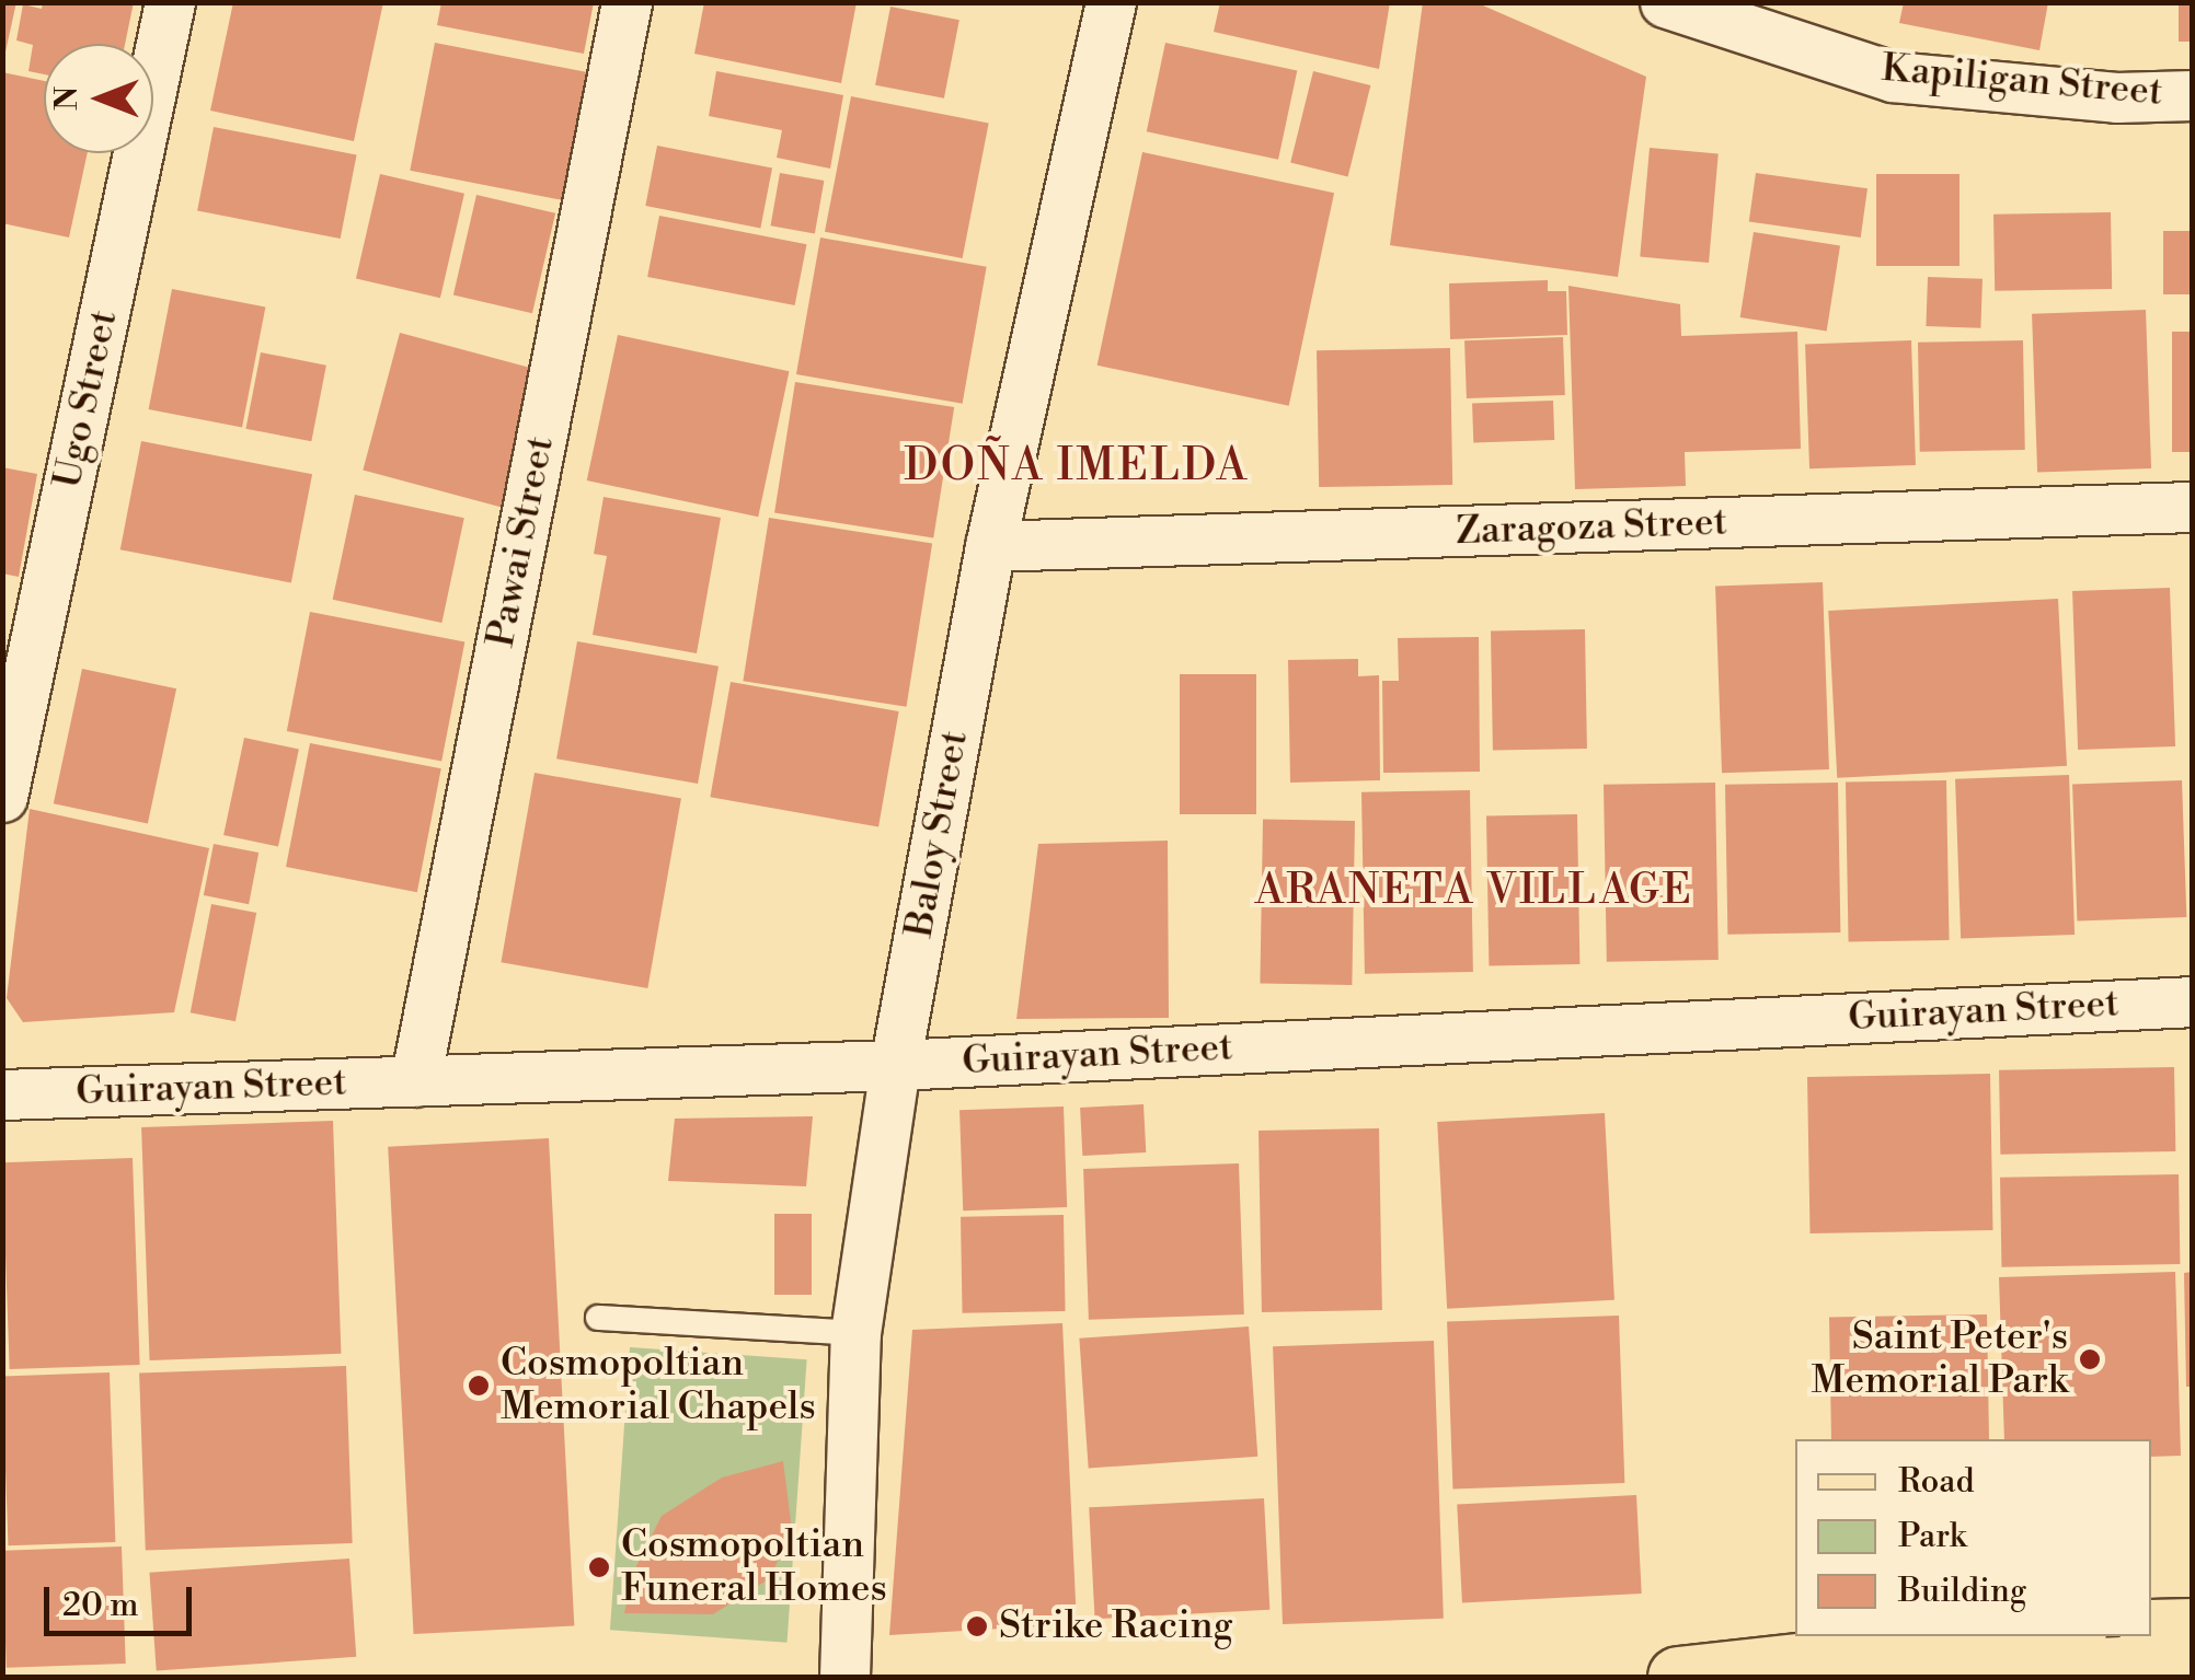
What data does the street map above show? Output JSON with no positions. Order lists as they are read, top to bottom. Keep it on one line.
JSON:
{"streets":{"street":["Kapiligan Street","Ugo Street","Zaragoza Street","Pawai Street","Baloy Street","Guirayan Street"]},"crossings":[["Zaragoza Street","Baloy Street"],["Pawai Street","Guirayan Street"],["Baloy Street","Guirayan Street"]],"districts":["DOÑA IMELDA","ARANETA VILLAGE"],"places":["Saint Peter's Memorial Park","Cosmopoltian Memorial Chapels","Cosmopoltian Funeral Homes","Strike Racing"],"legend":["Road","Park","Building"],"scale_bar":"20 m","north":"left"}
